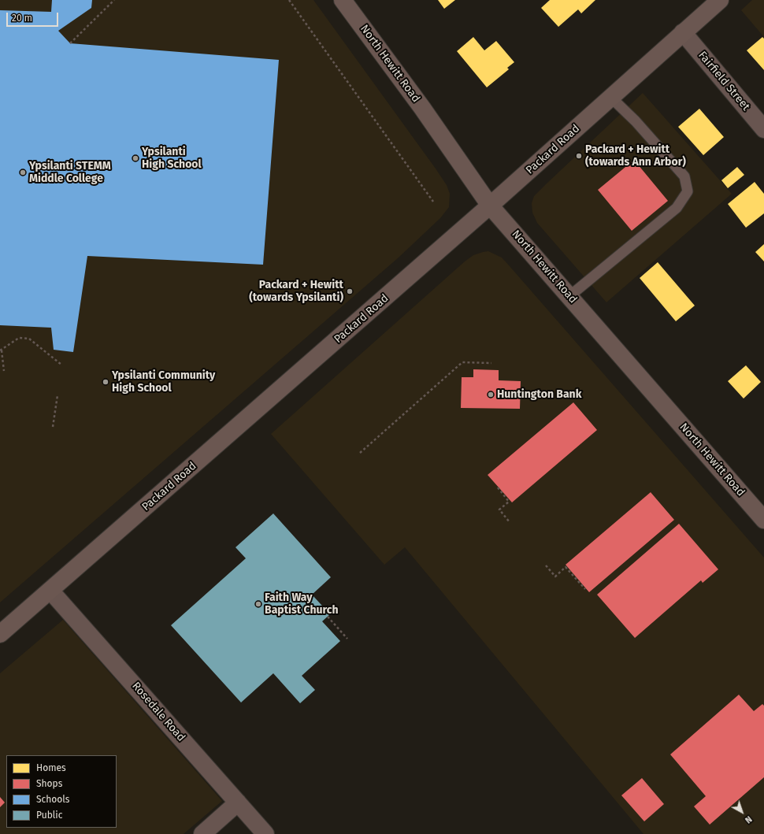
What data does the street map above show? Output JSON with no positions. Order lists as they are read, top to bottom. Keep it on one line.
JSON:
{"streets":{"main road":["North Hewitt Road","Packard Road"],"street":["Fairfield Street","Rosedale Road"]},"crossings":[["North Hewitt Road","Packard Road"],["Fairfield Street","Packard Road"],["Packard Road","Rosedale Road"]],"places":["Packard + Hewitt (towards Ann Arbor)","Ypsilanti High School","Ypsilanti STEMM Middle College","Packard + Hewitt (towards Ypsilanti)","Ypsilanti Community High School","Huntington Bank","Faith Way Baptist Church"],"legend":["Homes","Shops","Schools","Public"],"scale_bar":"20 m","north":"bottom right"}
